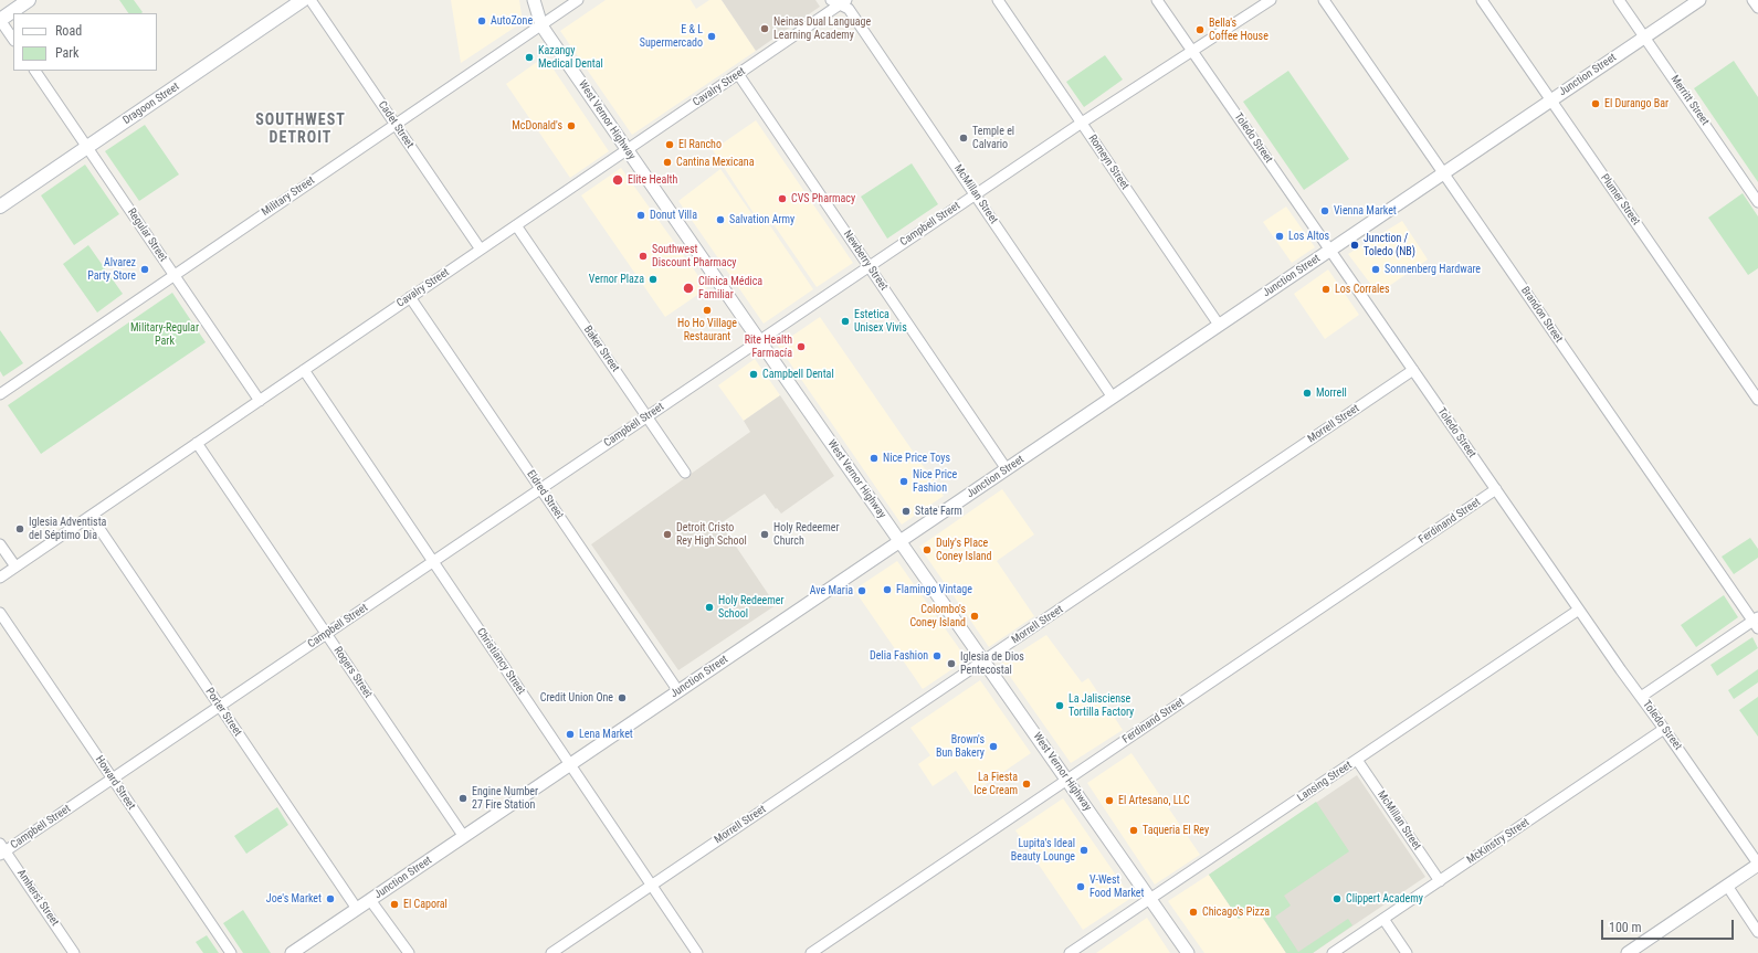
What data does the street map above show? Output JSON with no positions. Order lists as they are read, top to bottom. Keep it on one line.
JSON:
{"streets":{"main road":["Dragoon Street"],"street":["Junction Street","Cavalry Street","Merritt Street","West Vernor Highway","Cadet Street","Toledo Street","Romeyn Street","McMillan Street","Military Street","Plumer Street","Campbell Street","Regular Street","Newberry Street","Brandon Street","Baker Street","Morrell Street","Eldred Street","Ferdinand Street","Christiancy Street","Rogers Street","Porter Street","Lansing Street","Howard Street","McKinstry Street","Amherst Street"]},"crossings":[["Junction Street","Merritt Street"],["Junction Street","West Vernor Highway"],["Junction Street","Toledo Street"],["Junction Street","Romeyn Street"],["Junction Street","McMillan Street"],["Junction Street","Plumer Street"],["Junction Street","Newberry Street"],["Junction Street","Brandon Street"],["Junction Street","Eldred Street"],["Junction Street","Christiancy Street"],["Junction Street","Rogers Street"],["Junction Street","Porter Street"],["Cavalry Street","West Vernor Highway"],["Cavalry Street","Cadet Street"],["Cavalry Street","McMillan Street"],["Cavalry Street","Regular Street"],["Cavalry Street","Newberry Street"],["Cavalry Street","Baker Street"],["Cavalry Street","Eldred Street"],["Cavalry Street","Christiancy Street"],["Cavalry Street","Rogers Street"],["Cavalry Street","Porter Street"],["Dragoon Street","Regular Street"],["West Vernor Highway","Military Street"],["West Vernor Highway","Campbell Street"],["West Vernor Highway","Morrell Street"],["West Vernor Highway","Ferdinand Street"],["West Vernor Highway","Lansing Street"],["Cadet Street","Military Street"],["Toledo Street","Campbell Street"],["Toledo Street","Morrell Street"],["Toledo Street","Ferdinand Street"],["Toledo Street","Lansing Street"],["Toledo Street","McKinstry Street"],["Romeyn Street","Campbell Street"],["McMillan Street","Campbell Street"],["McMillan Street","Lansing Street"],["McMillan Street","McKinstry Street"],["Military Street","Regular Street"],["Campbell Street","Newberry Street"],["Campbell Street","Baker Street"],["Campbell Street","Eldred Street"],["Campbell Street","Christiancy Street"],["Campbell Street","Rogers Street"],["Campbell Street","Porter Street"],["Campbell Street","Howard Street"],["Campbell Street","Amherst Street"],["Morrell Street","Christiancy Street"]],"districts":["SOUTHWEST DETROIT"],"parks":["Military-Regular Park"],"places":["AutoZone","Neinas Dual Language Learning Academy","Bella's Coffee House","E & L Supermercado","Kazangy Medical Dental","El Durango Bar","McDonald's","Temple el Calvario","El Rancho","Cantina Mexicana","Elite Health","CVS Pharmacy","Vienna Market","Donut Villa","Salvation Army","Los Altos","Junction / Toledo (NB)","Southwest Discount Pharmacy","Alvarez Party Store","Sonnenberg Hardware","Vernor Plaza","Clínica Médica Familiar","Los Corrales","Ho Ho Village Restaurant","Estetica Unisex Vivis","Rite Health Farmacía","Campbell Dental","Morrell","Nice Price Toys","Nice Price Fashion","State Farm","Iglesia Adventista del Séptimo Dia","Detroit Cristo Rey High School","Holy Redeemer Church","Duly's Place Coney Island","Flamingo Vintage","Ave Maria","Holy Redeemer School","Colombo's Coney Island","Delia Fashion","Iglesia de Dios Pentecostal","Credit Union One","La Jalisciense Tortilla Factory","Lena Market","Brown's Bun Bakery","La Fiesta Ice Cream","Engine Number 27 Fire Station","El Artesano, LLC","Taqueria El Rey","Lupita's Ideal Beauty Lounge","V-West Food Market","Joe's Market","Clippert Academy","El Caporal","Chicago's Pizza"],"legend":["Road","Park"],"scale_bar":"100 m"}
